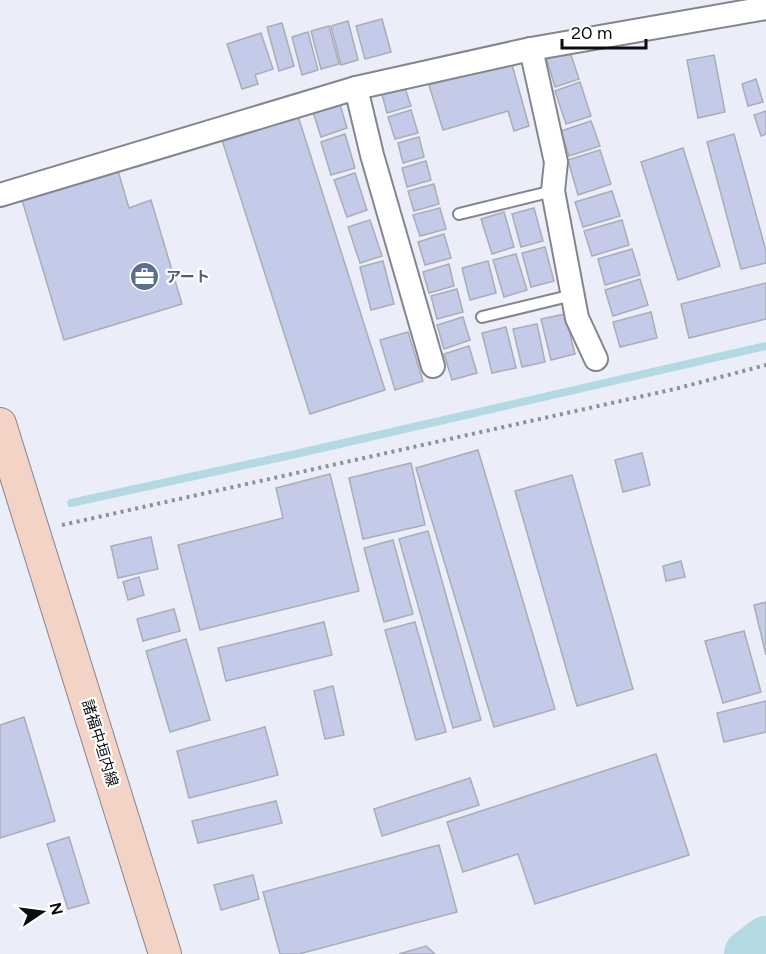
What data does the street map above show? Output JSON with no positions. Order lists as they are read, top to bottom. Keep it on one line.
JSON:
{"streets":{"street":["諸福中垣内線"]},"places":{"office":["アート"]},"scale_bar":"20 m","north":"right"}
